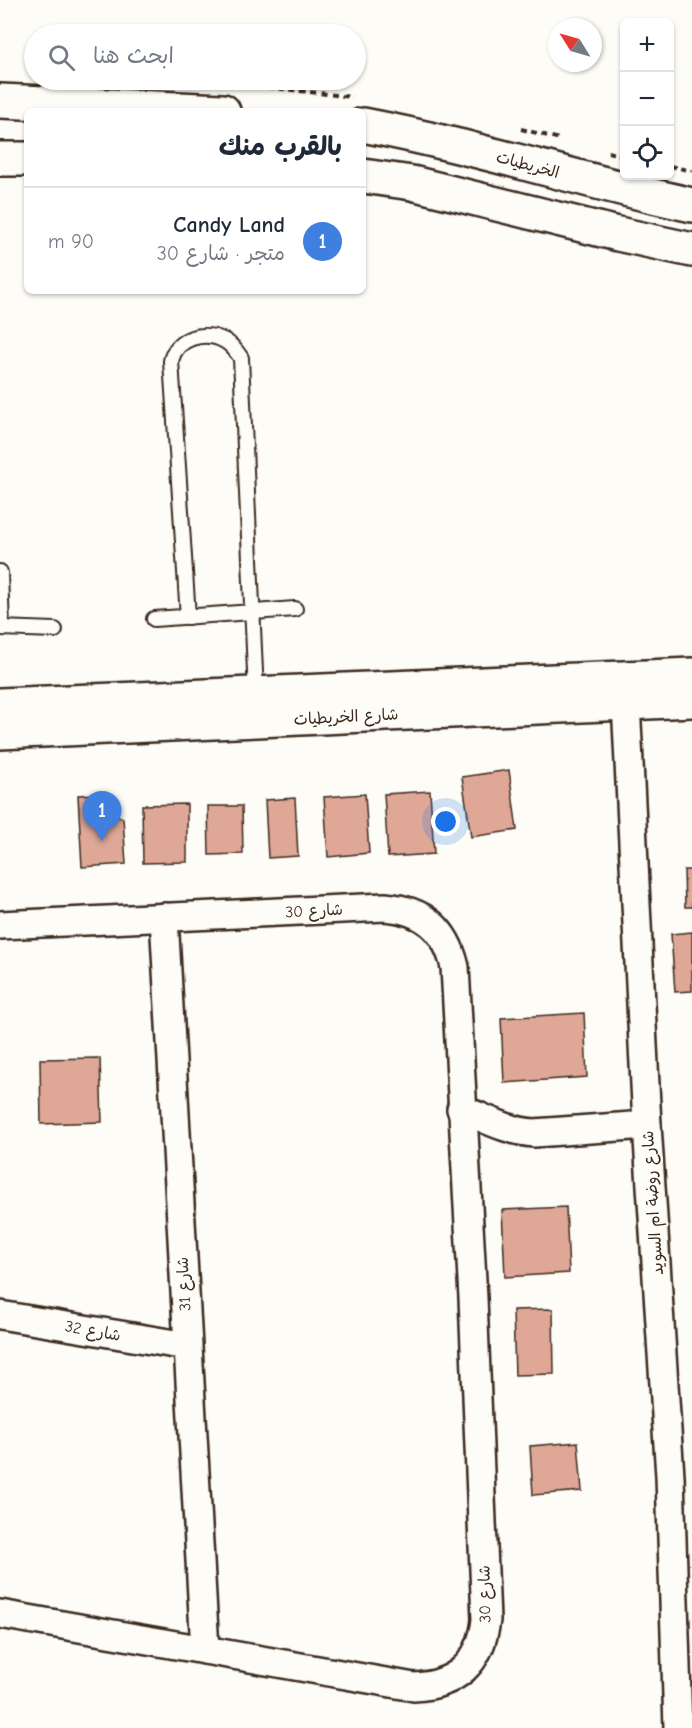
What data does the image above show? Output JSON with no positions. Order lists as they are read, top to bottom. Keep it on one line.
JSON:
{"streets":{"street":["الخريطيات","شارع الخريطيات","شارع 30","شارع روضة ام السويد","شارع 31","شارع 32"]},"crossings":[["شارع الخريطيات","شارع روضة ام السويد"],["شارع 30","شارع 31"],["شارع 31","شارع 32"]],"north":"top left","page":{"map_buttons":["+","−"],"search":"ابحث هنا","heading":"بالقرب منك","list":[{"mark":"1","name":"Candy Land","note":"متجر · شارع 30","value":"90 m"}],"pins":"1"}}
